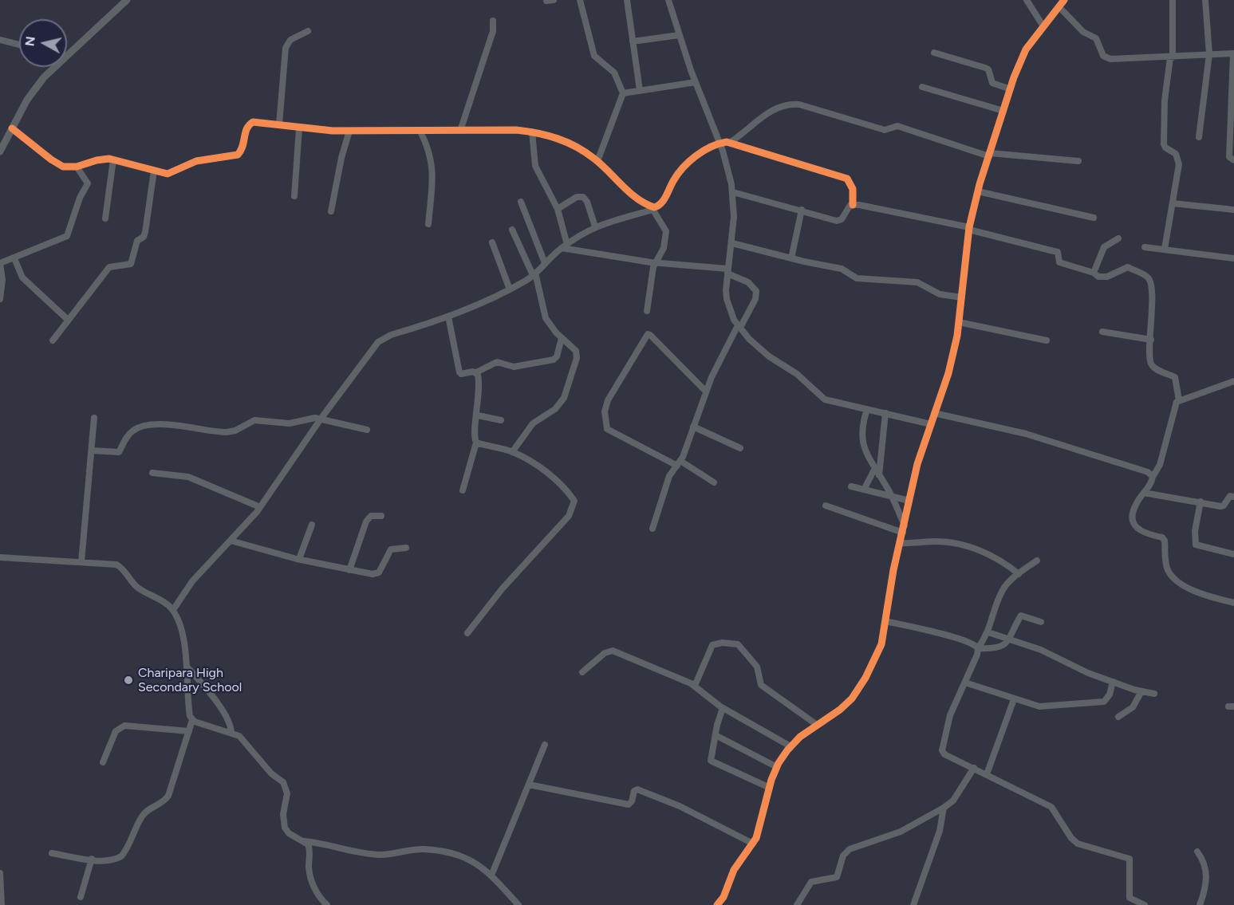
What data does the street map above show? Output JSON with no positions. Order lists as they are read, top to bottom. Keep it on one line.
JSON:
{"places":["Charipara High Secondary School"],"north":"left"}
